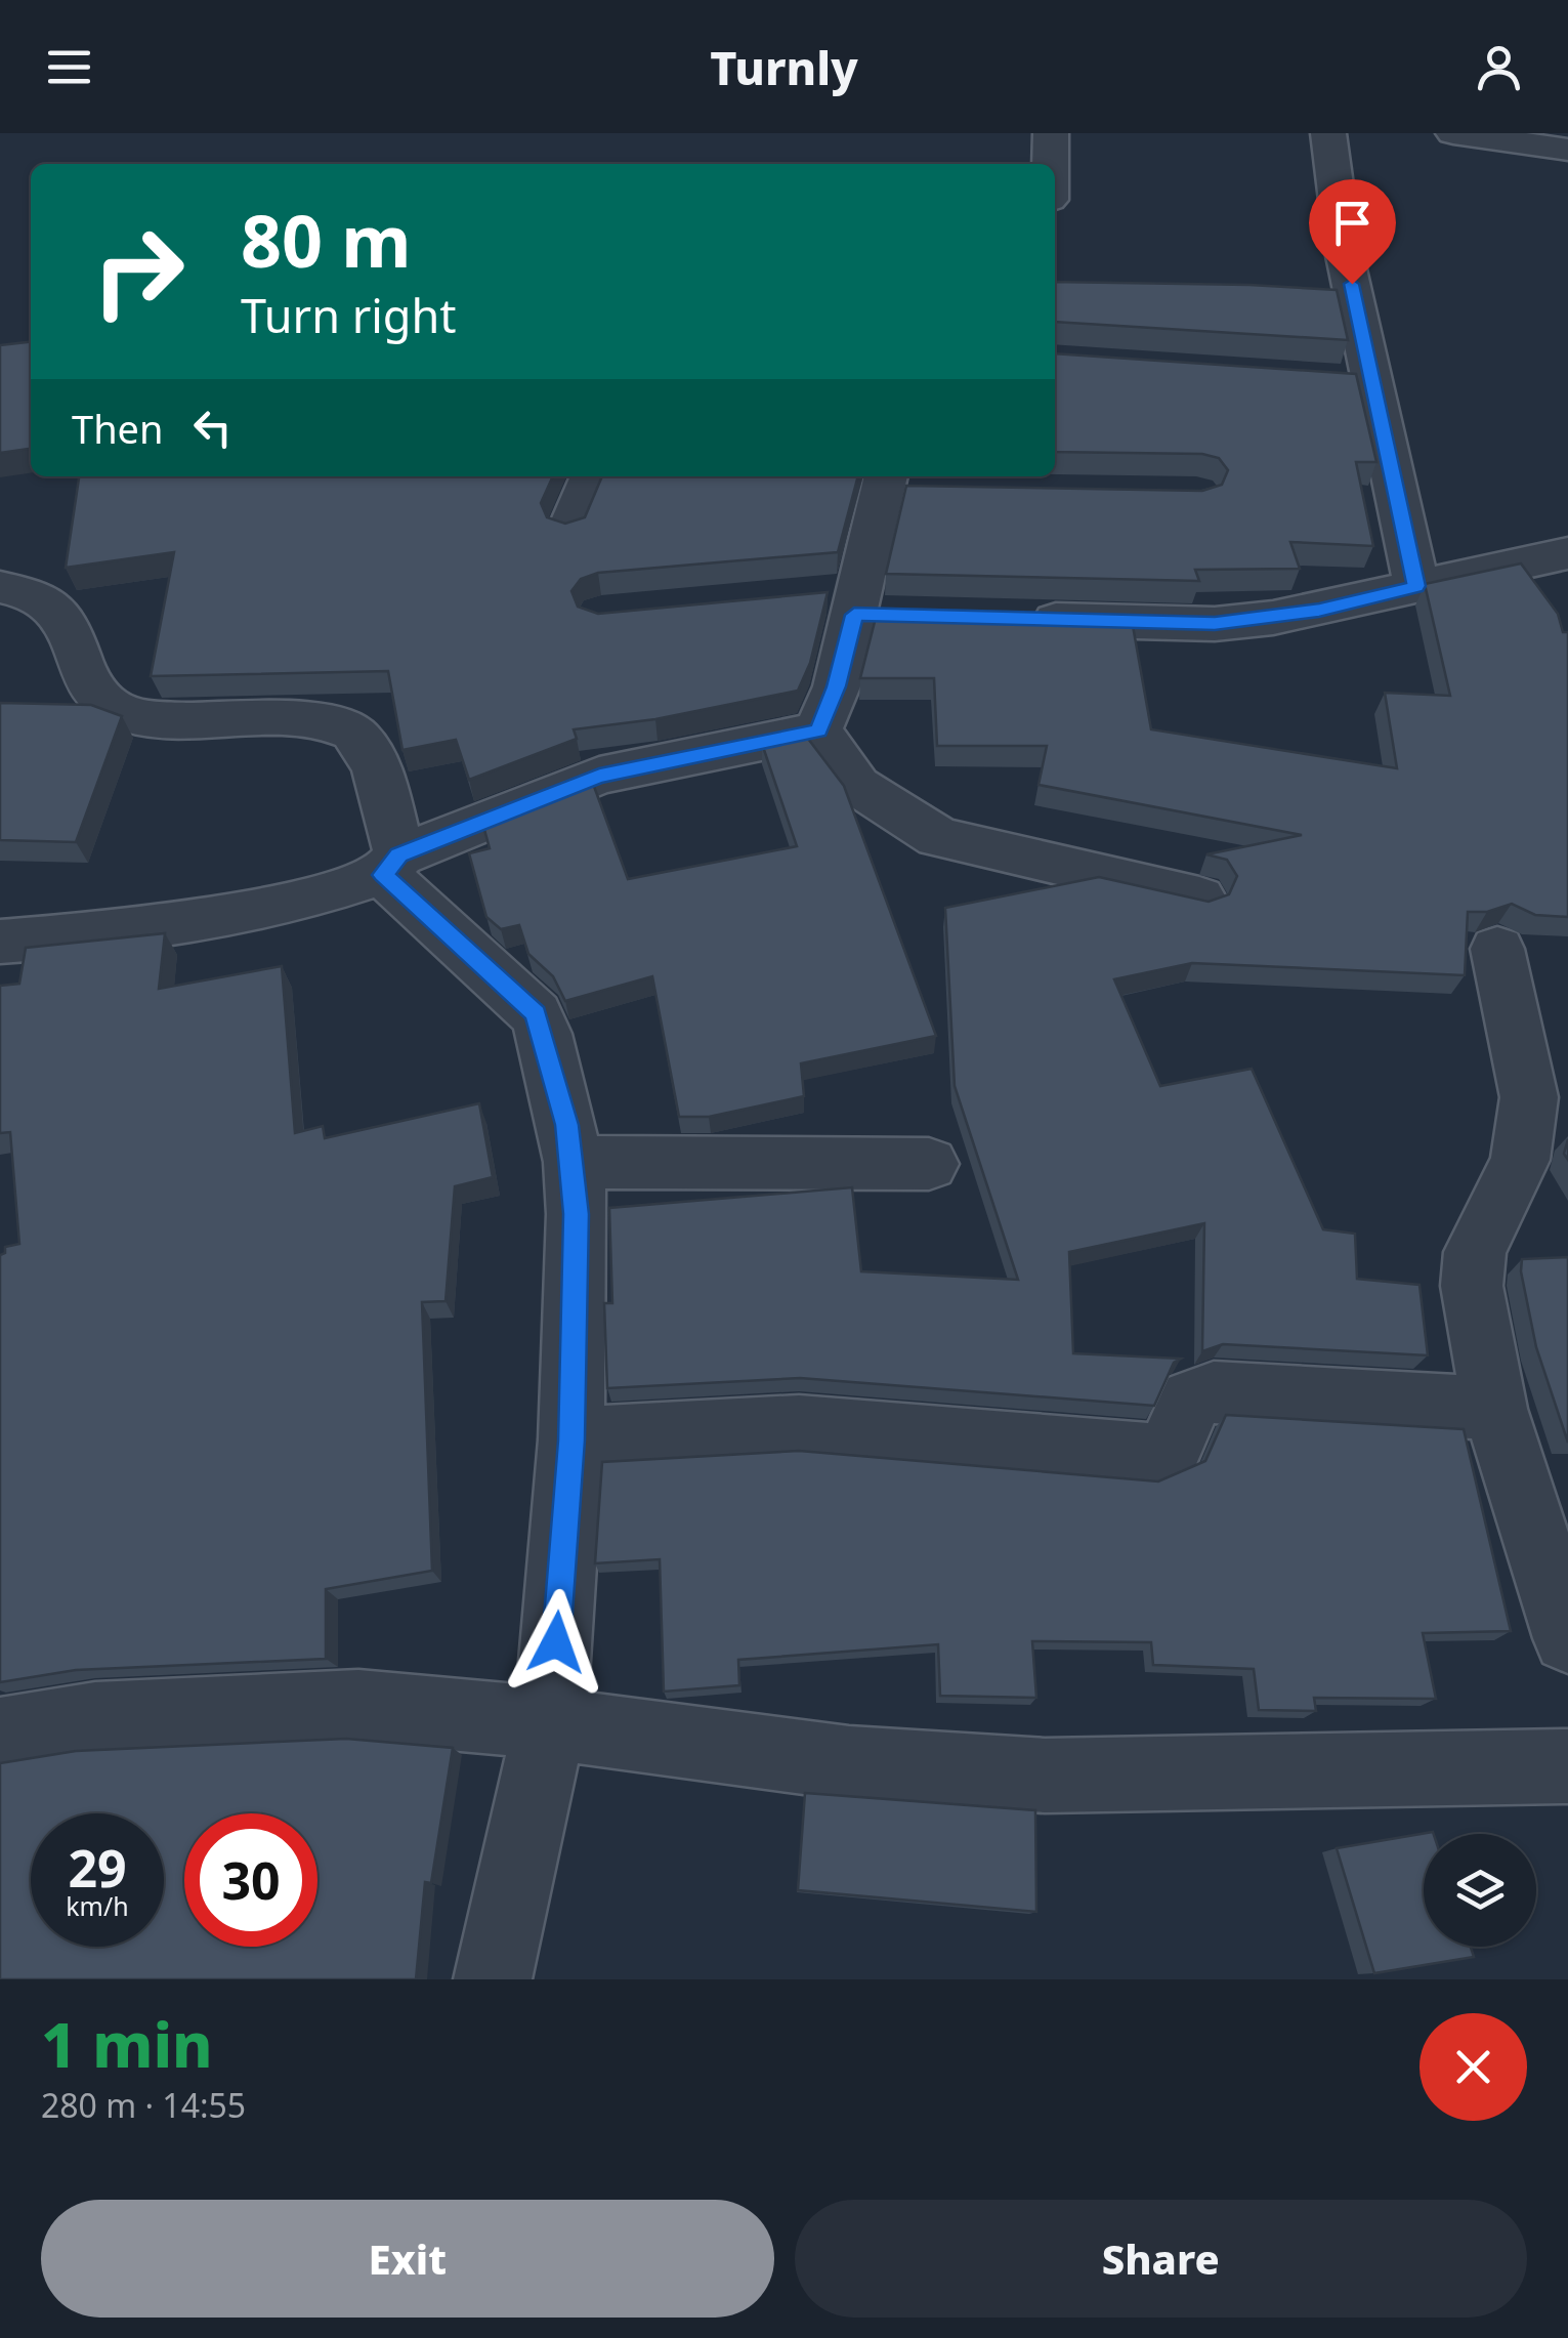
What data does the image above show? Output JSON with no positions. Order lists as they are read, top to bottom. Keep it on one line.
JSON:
{"page":{"header":"Turnly","turn":["80 m","Turn right"],"then":"Then","speed":"29 km/h","limit":"30","heading":["1 min","280 m · 14:55"],"buttons":["Exit","Share"]}}
